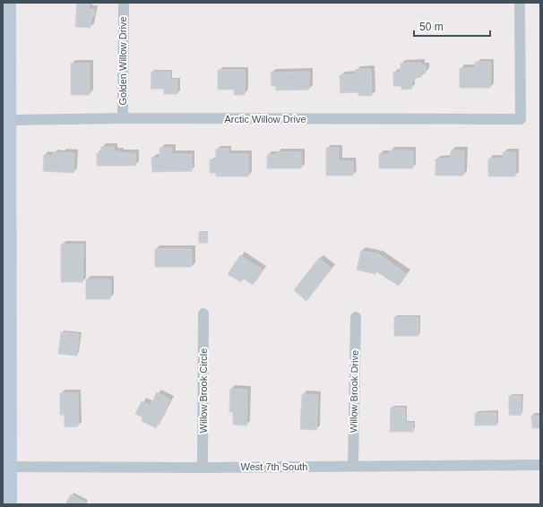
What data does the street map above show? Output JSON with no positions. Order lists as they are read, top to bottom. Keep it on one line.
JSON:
{"streets":{"street":["Golden Willow Drive","Arctic Willow Drive","Willow Brook Circle","Willow Brook Drive","West 7th South"]},"crossings":[["Golden Willow Drive","Arctic Willow Drive"],["Willow Brook Circle","West 7th South"],["Willow Brook Drive","West 7th South"]],"scale_bar":"50 m"}
